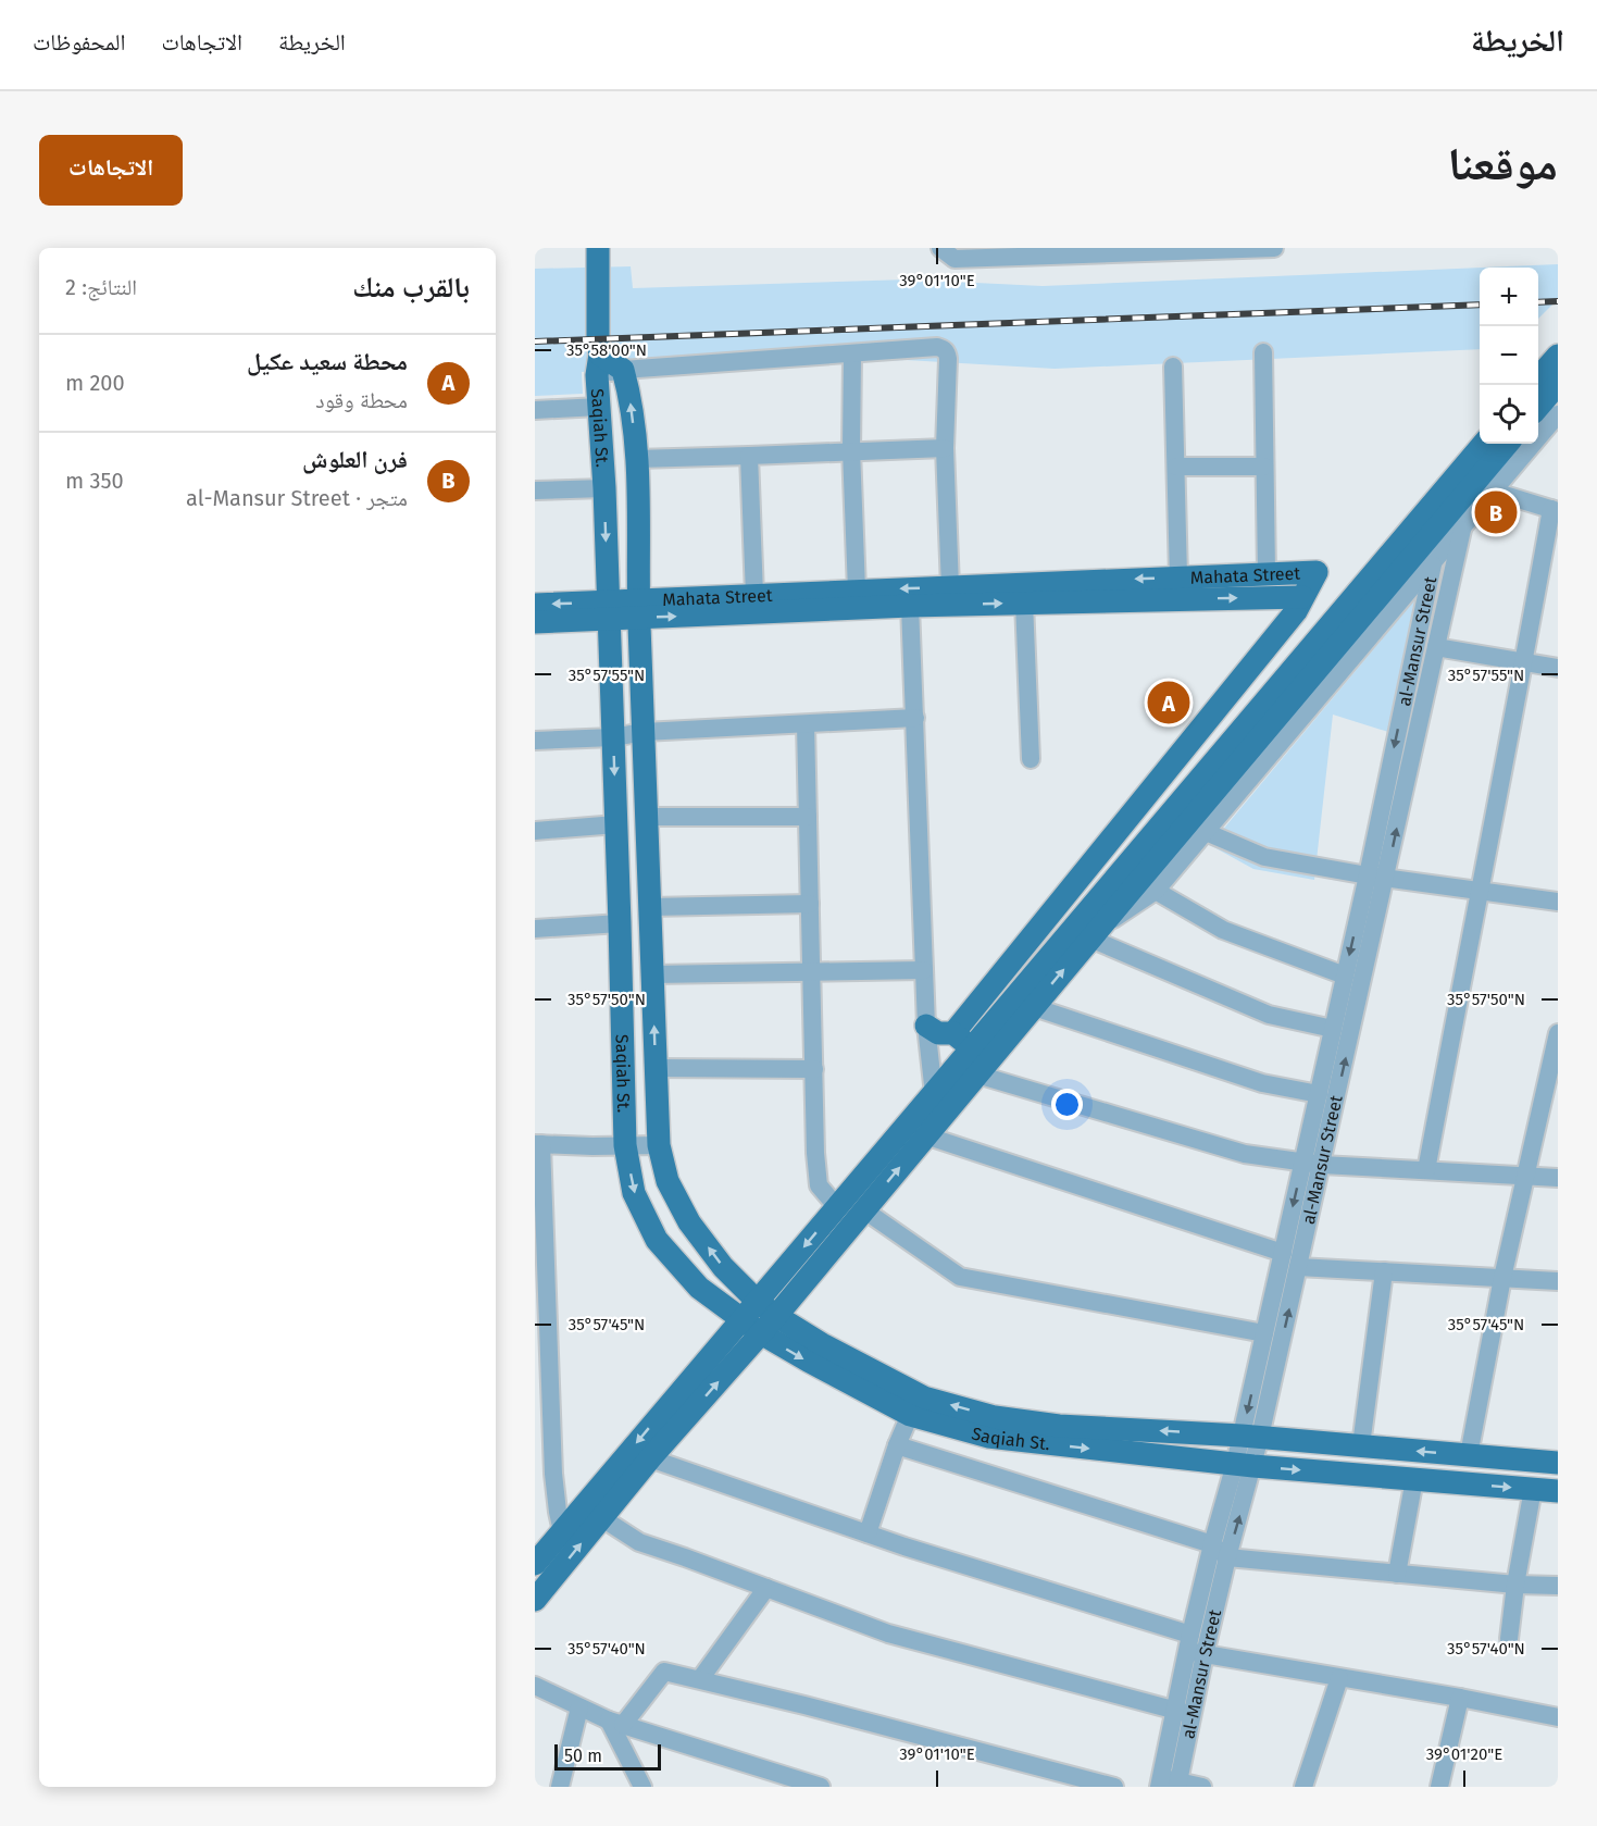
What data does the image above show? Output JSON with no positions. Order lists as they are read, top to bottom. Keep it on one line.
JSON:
{"streets":{"main road":["Saqiah St.","Mahata Street"],"street":["al-Mansur Street"]},"crossings":[["Saqiah St.","Mahata Street"],["Saqiah St.","al-Mansur Street"]],"scale_bar":"50 m","page":{"header":"الخريطة","nav":["الخريطة","الاتجاهات","المحفوظات"],"title":"موقعنا","buttons":"الاتجاهات","heading":["بالقرب منك","النتائج: 2"],"map_buttons":["+","−"],"list":[{"mark":"A","name":"محطة سعيد عكيل","note":"محطة وقود","value":"200 m"},{"mark":"B","name":"فرن العلوش","note":"متجر · al-Mansur Street","value":"350 m"}],"pins":["B","A"],"scale":"50 m"},"coordinates":["39°01'10\"E","35°58'00\"N","35°57'55\"N","35°57'50\"N","35°57'45\"N","35°57'40\"N","39°01'20\"E"]}
